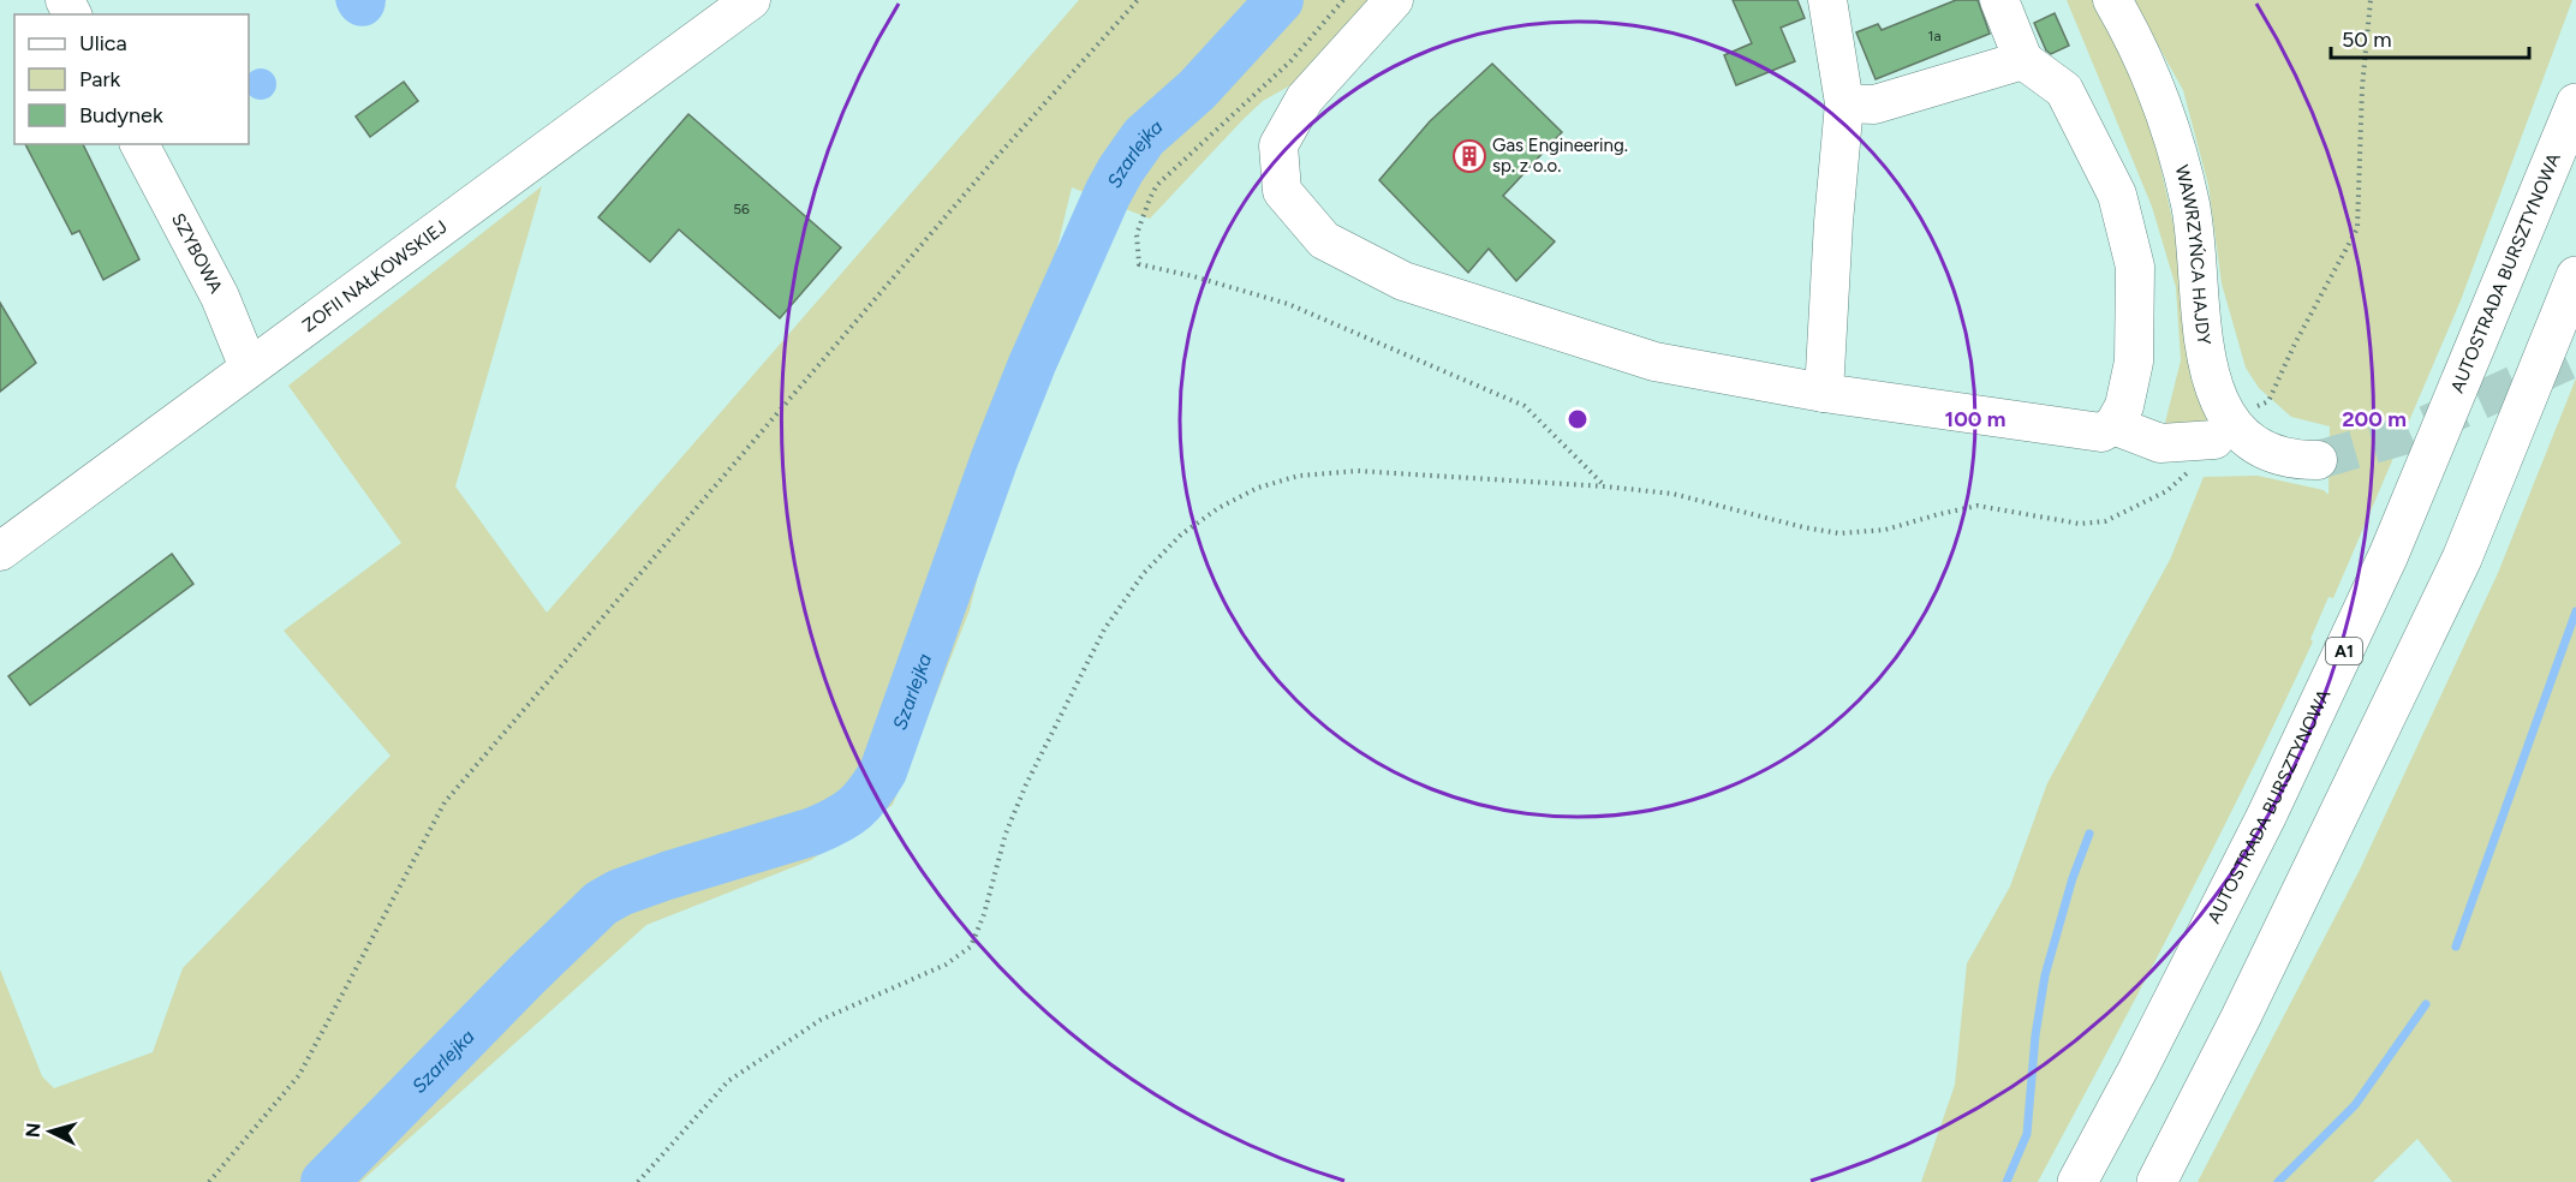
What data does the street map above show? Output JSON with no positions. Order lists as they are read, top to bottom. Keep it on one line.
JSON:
{"streets":{"highway":["AUTOSTRADA BURSZTYNOWA","A1"],"street":["SZYBOWA","WAWRZYŃCA HAJDY","ZOFII NAŁKOWSKIEJ"]},"crossings":[["SZYBOWA","ZOFII NAŁKOWSKIEJ"]],"water":["Szarlejka"],"places":{"building":["Gas Engineering. sp. z o.o."]},"house_numbers":["1a","56"],"legend":["Ulica","Park","Budynek"],"scale_bar":"50 m","north":"left","rings":["100 m","200 m"]}
